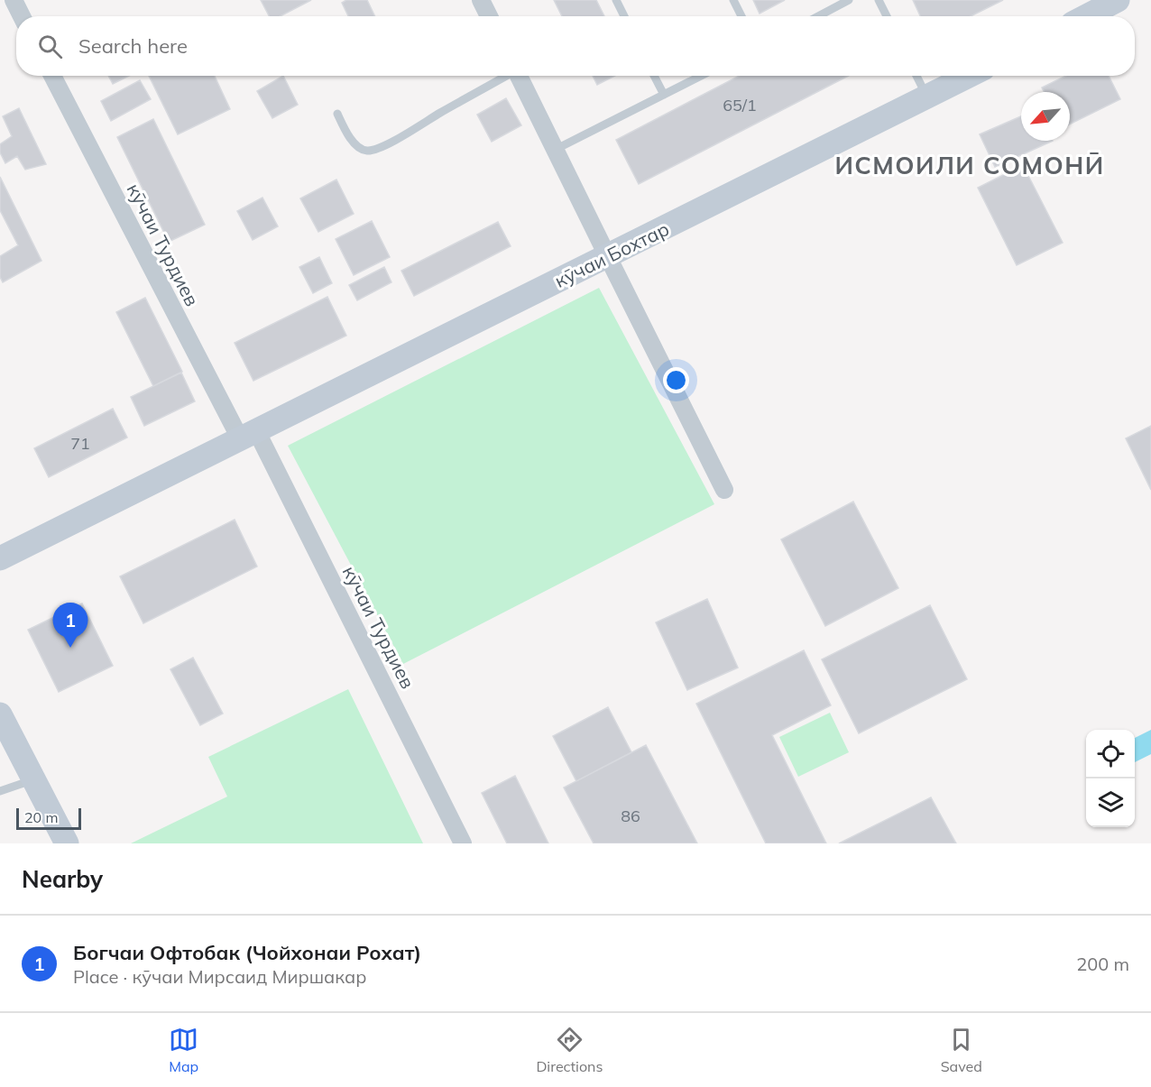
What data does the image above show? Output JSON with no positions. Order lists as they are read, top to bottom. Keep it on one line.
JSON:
{"streets":{"street":["кӯчаи Турдиев","кӯчаи Бохтар"]},"crossings":[["кӯчаи Турдиев","кӯчаи Бохтар"]],"districts":["ИСМОИЛИ СОМОНӢ"],"house_numbers":["65/1","71","86"],"scale_bar":"20 m","north":"bottom left","page":{"search":"Search here","pins":"1","scale":"20 m","heading":"Nearby","list":[{"mark":"1","name":"Богчаи Офтобак (Чойхонаи Рохат)","note":"Place · кӯчаи Мирсаид Миршакар","value":"200 m"}],"nav":["Map","Directions","Saved"]}}
